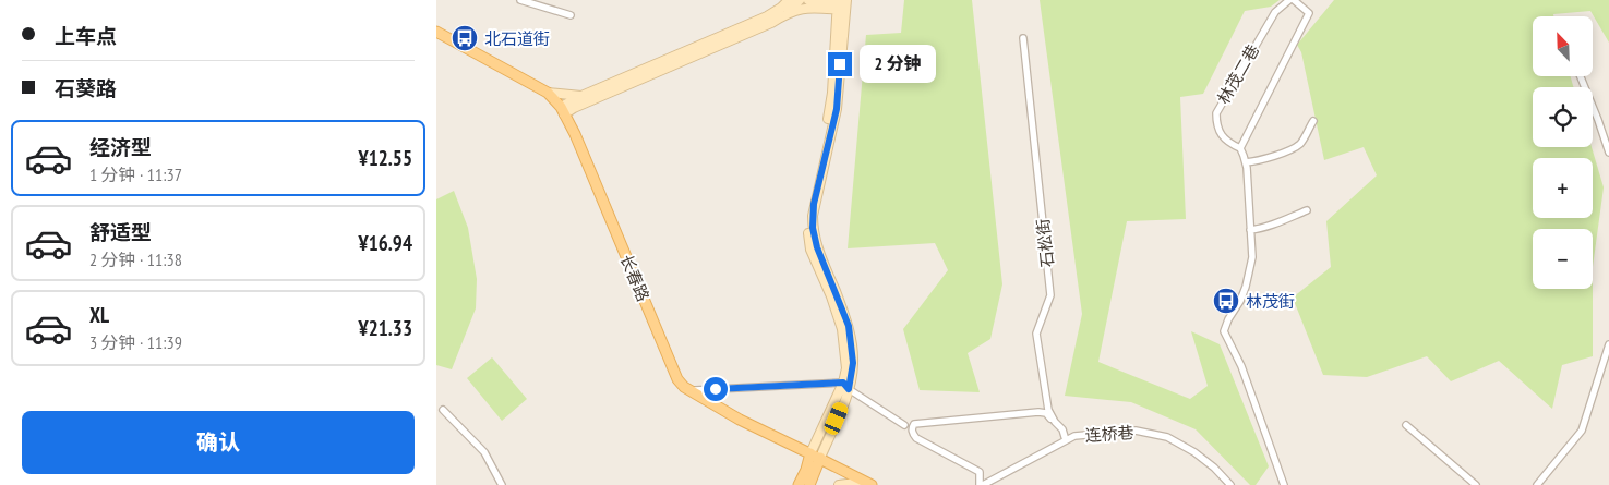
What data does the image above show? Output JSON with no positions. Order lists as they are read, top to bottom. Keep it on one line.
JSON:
{"streets":{"main road":["长春路"],"street":["林茂二巷","石松街","连桥巷"]},"crossings":[["石松街","连桥巷"]],"places":{"bus stop":["北石道街","林茂街"]},"north":"top left","page":{"banner":["上车点","石葵路"],"map_buttons":["+","−"],"bubble":"2 分钟","list":[{"name":"经济型","note":"1 分钟 · 11:37","value":"¥12.55"},{"name":"舒适型","note":"2 分钟 · 11:38","value":"¥16.94"},{"name":"XL","note":"3 分钟 · 11:39","value":"¥21.33"}],"buttons":"确认"}}
